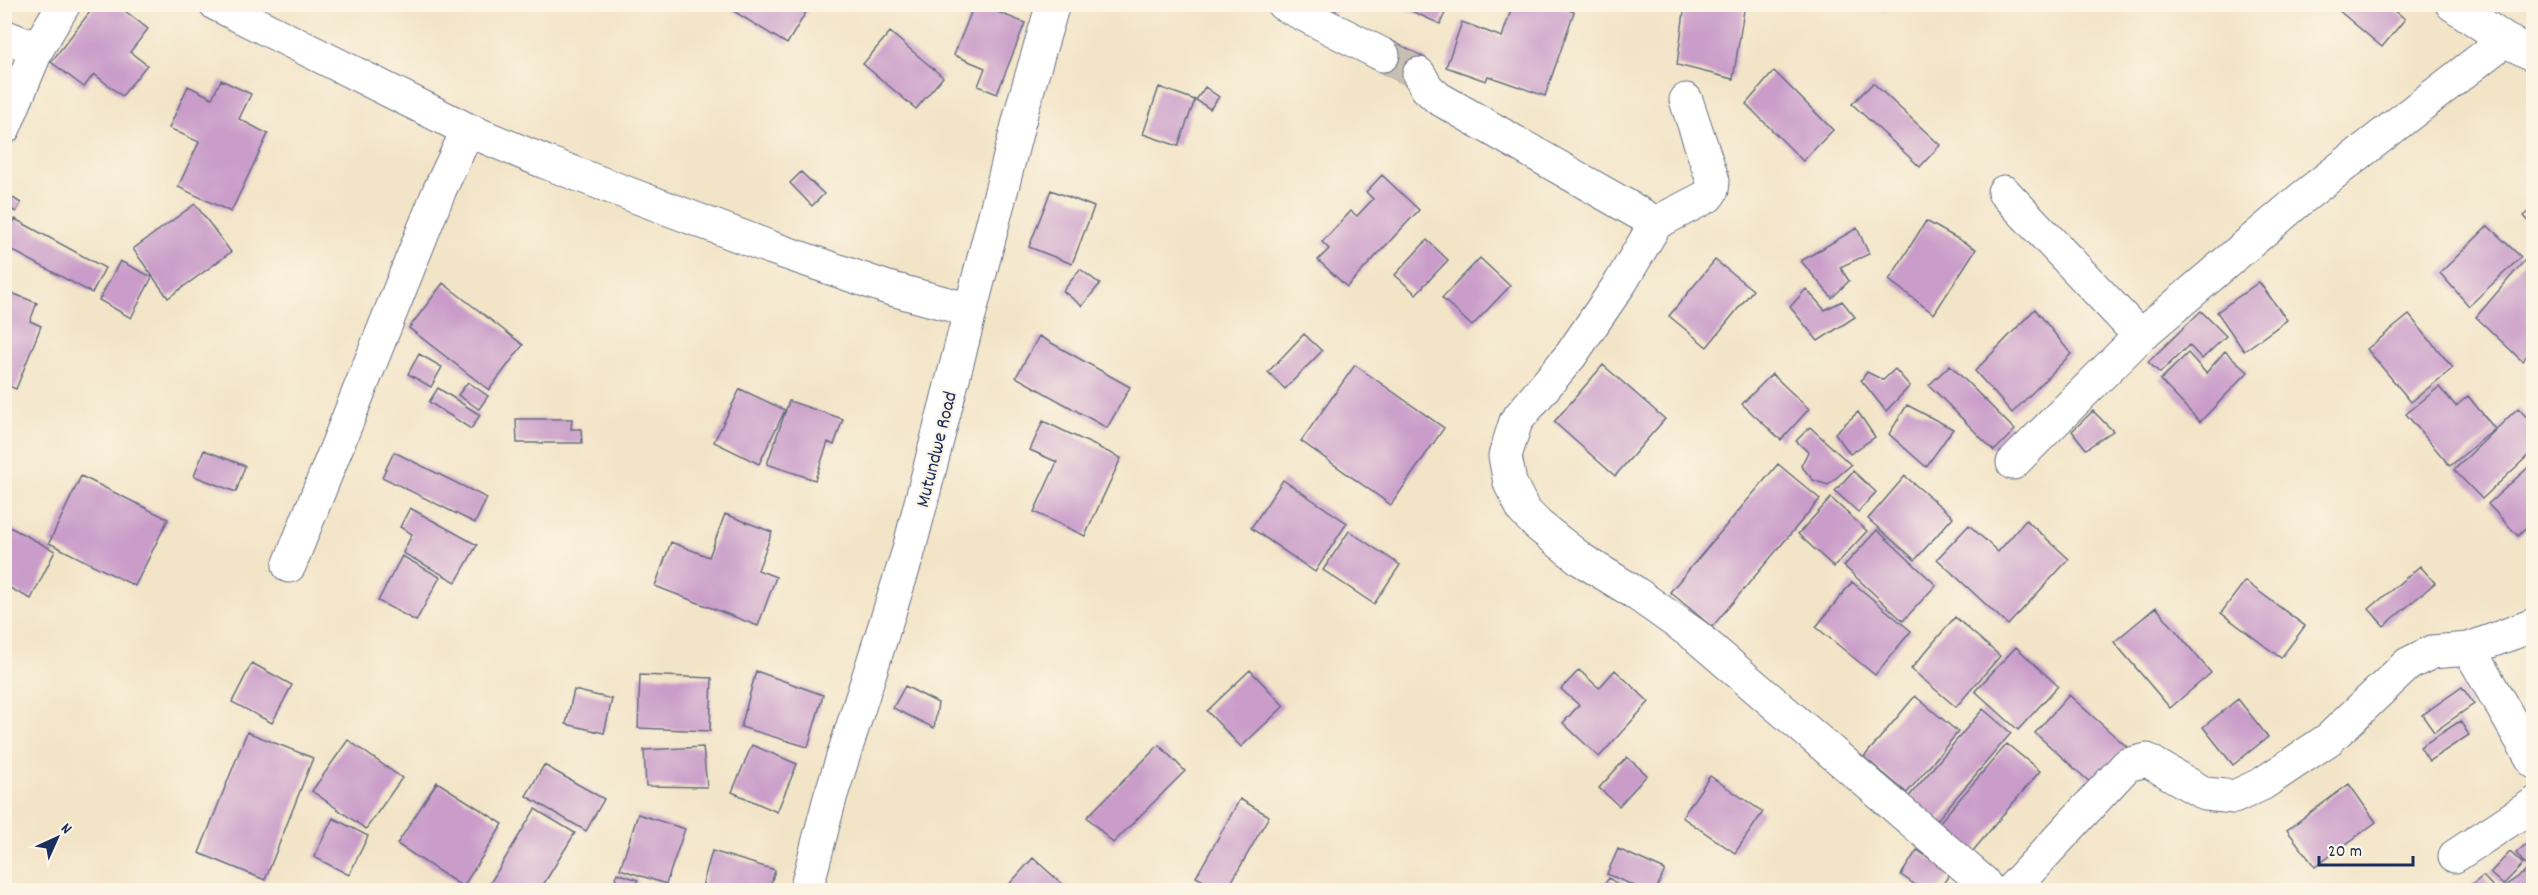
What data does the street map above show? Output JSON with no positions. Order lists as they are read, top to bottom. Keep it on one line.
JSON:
{"streets":{"street":["Mutundwe Road"]},"scale_bar":"20 m","north":"top right"}
